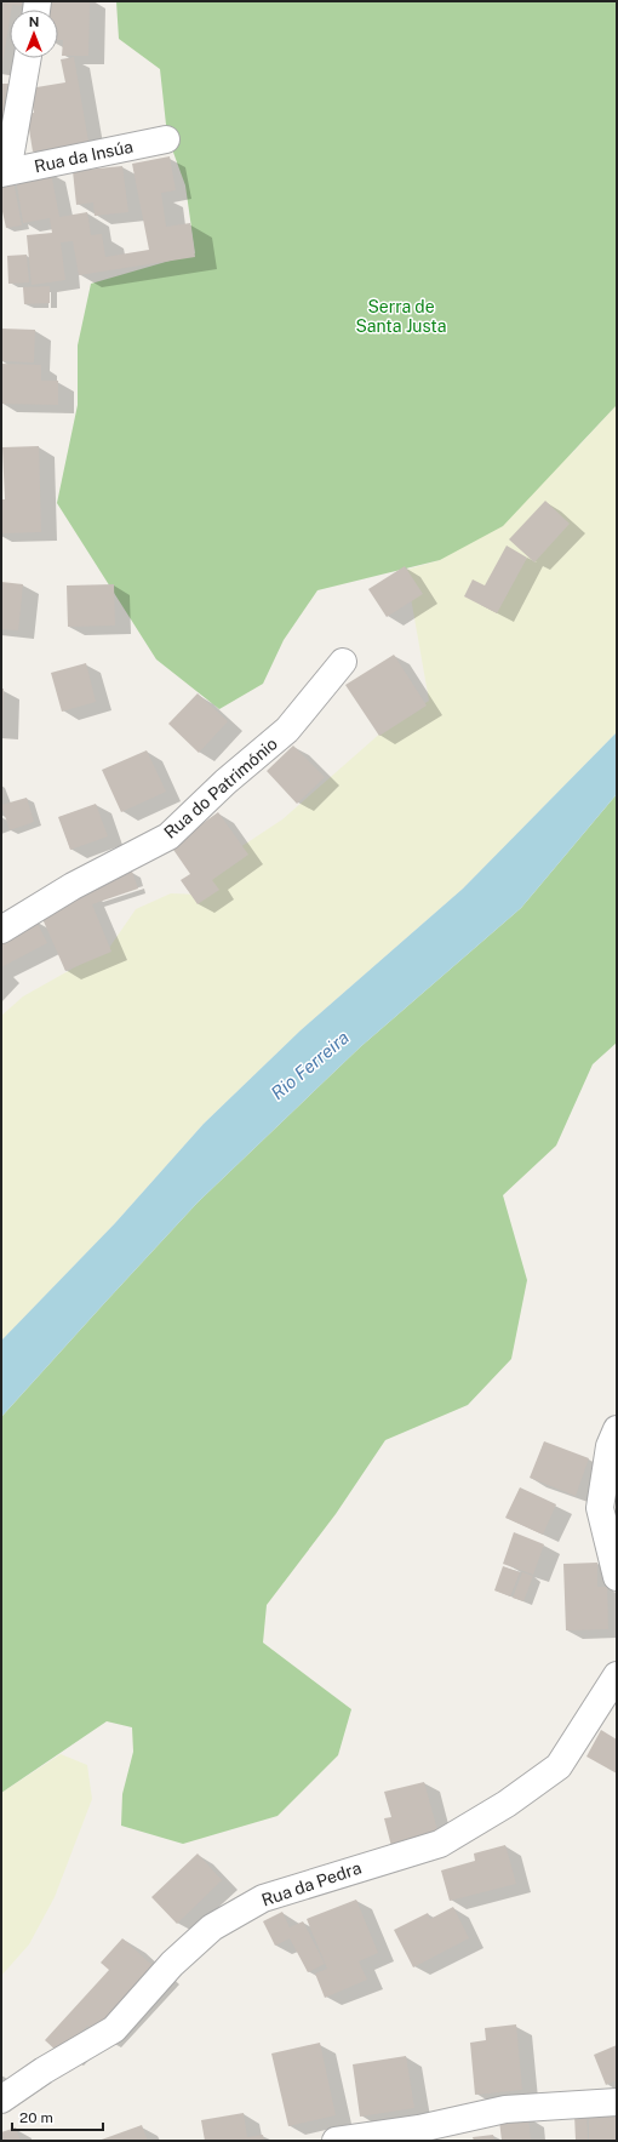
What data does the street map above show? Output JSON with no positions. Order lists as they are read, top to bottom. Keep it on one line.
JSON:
{"streets":{"street":["Rua da Insúa","Rua do Património","Rua da Pedra"]},"water":["Rio Ferreira"],"parks":["Serra de Santa Justa"],"scale_bar":"20 m","north":"top"}
